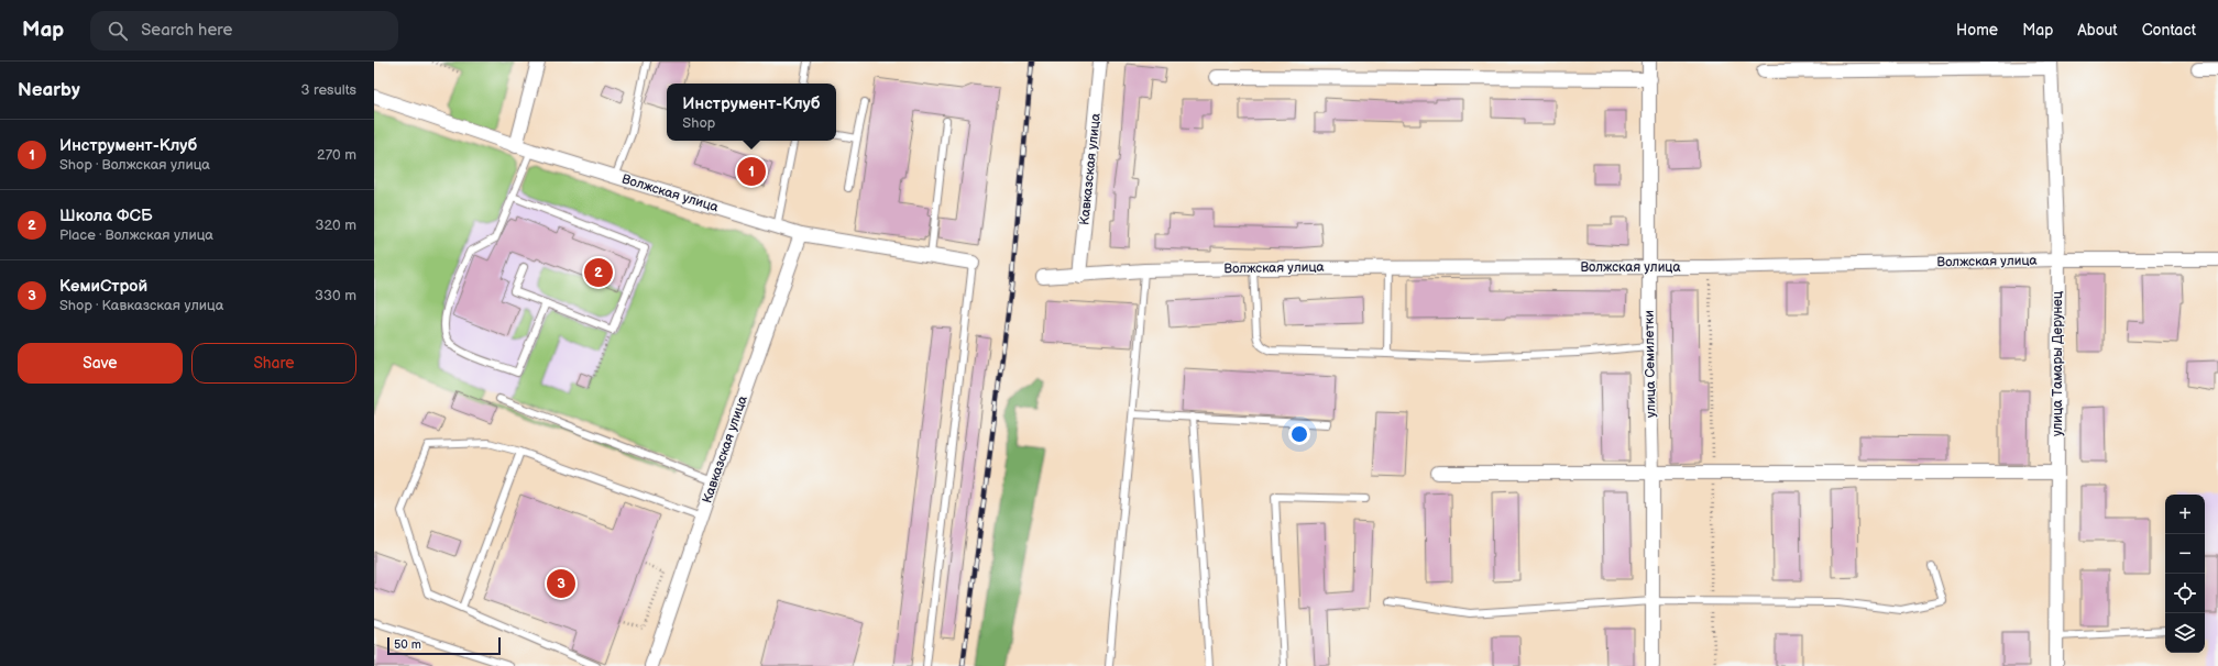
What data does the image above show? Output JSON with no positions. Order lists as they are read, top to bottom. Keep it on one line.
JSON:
{"streets":{"street":["Кавказская улица","Волжская улица","улица Семилетки","улица Тамары Дерунец"]},"crossings":[["Кавказская улица","Волжская улица"],["Волжская улица","улица Семилетки"],["Волжская улица","улица Тамары Дерунец"]],"scale_bar":"50 m","page":{"header":"Map","search":"Search here","nav":["Home","Map","About","Contact"],"heading":["Nearby","3 results"],"popup":["Инструмент-Клуб","Shop"],"list":[{"mark":"1","name":"Инструмент-Клуб","note":"Shop · Волжская улица","value":"270 m"},{"mark":"2","name":"Школа ФСБ","note":"Place · Волжская улица","value":"320 m"},{"mark":"3","name":"КемиСтрой","note":"Shop · Кавказская улица","value":"330 m"}],"pins":["1","2","3"],"buttons":["Save","Share"],"map_buttons":["+","−"],"scale":"50 m"}}
